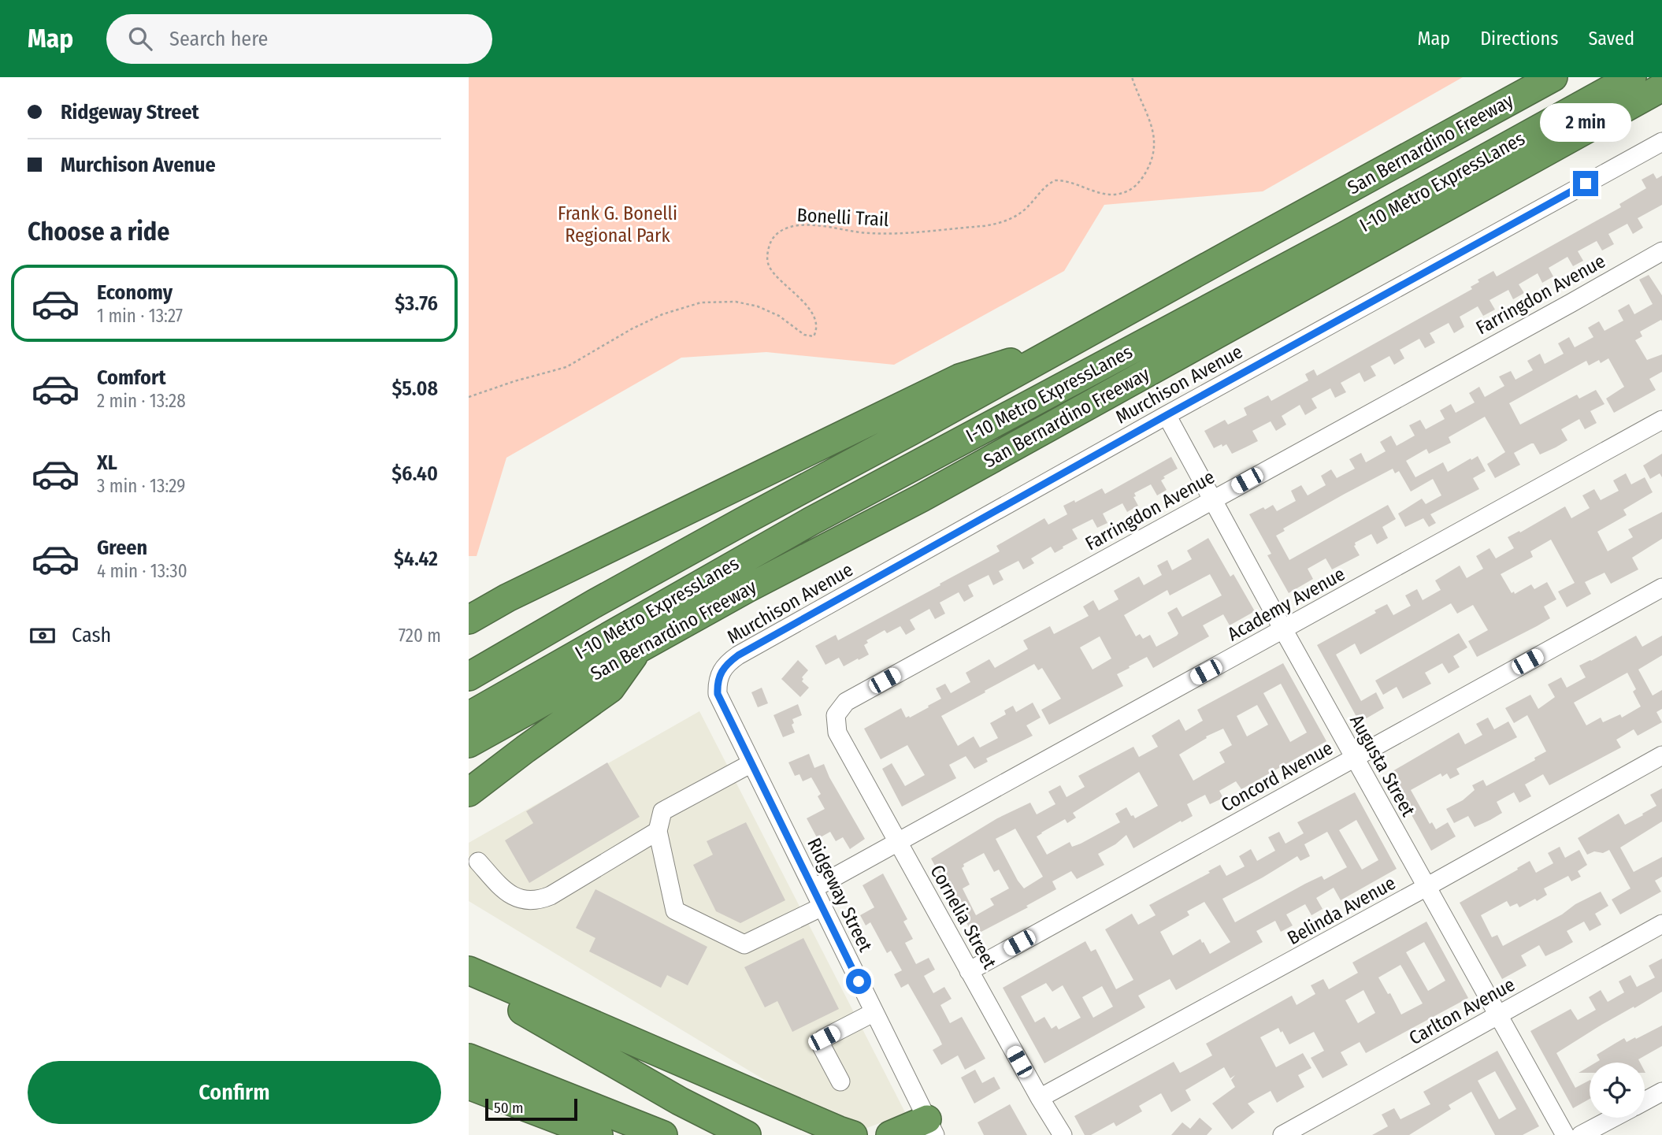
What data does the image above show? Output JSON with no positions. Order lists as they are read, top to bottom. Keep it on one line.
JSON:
{"streets":{"highway":["San Bernardino Freeway","I-10 Metro ExpressLanes"],"street":["Farringdon Avenue","Murchison Avenue","Academy Avenue","Augusta Street","Concord Avenue","Ridgeway Street","Belinda Avenue","Cornelia Street","Carlton Avenue"],"path":["Bonelli Trail"]},"crossings":[["Farringdon Avenue","Augusta Street"],["Farringdon Avenue","Cornelia Street"],["Murchison Avenue","Augusta Street"],["Murchison Avenue","Ridgeway Street"],["Academy Avenue","Augusta Street"],["Academy Avenue","Ridgeway Street"],["Academy Avenue","Cornelia Street"],["Augusta Street","Concord Avenue"],["Augusta Street","Belinda Avenue"],["Augusta Street","Carlton Avenue"],["Concord Avenue","Cornelia Street"],["Belinda Avenue","Cornelia Street"]],"parks":["Frank G. Bonelli Regional Park"],"scale_bar":"50 m","page":{"header":"Map","search":"Search here","nav":["Map","Directions","Saved"],"banner":["Ridgeway Street","Murchison Avenue"],"bubble":"2 min","heading":"Choose a ride","list":[{"name":"Economy","note":"1 min · 13:27","value":"$3.76"},{"name":"Comfort","note":"2 min · 13:28","value":"$5.08"},{"name":"XL","note":"3 min · 13:29","value":"$6.40"},{"name":"Green","note":"4 min · 13:30","value":"$4.42"}],"pay":["Cash","720 m"],"buttons":"Confirm","scale":"50 m"}}
